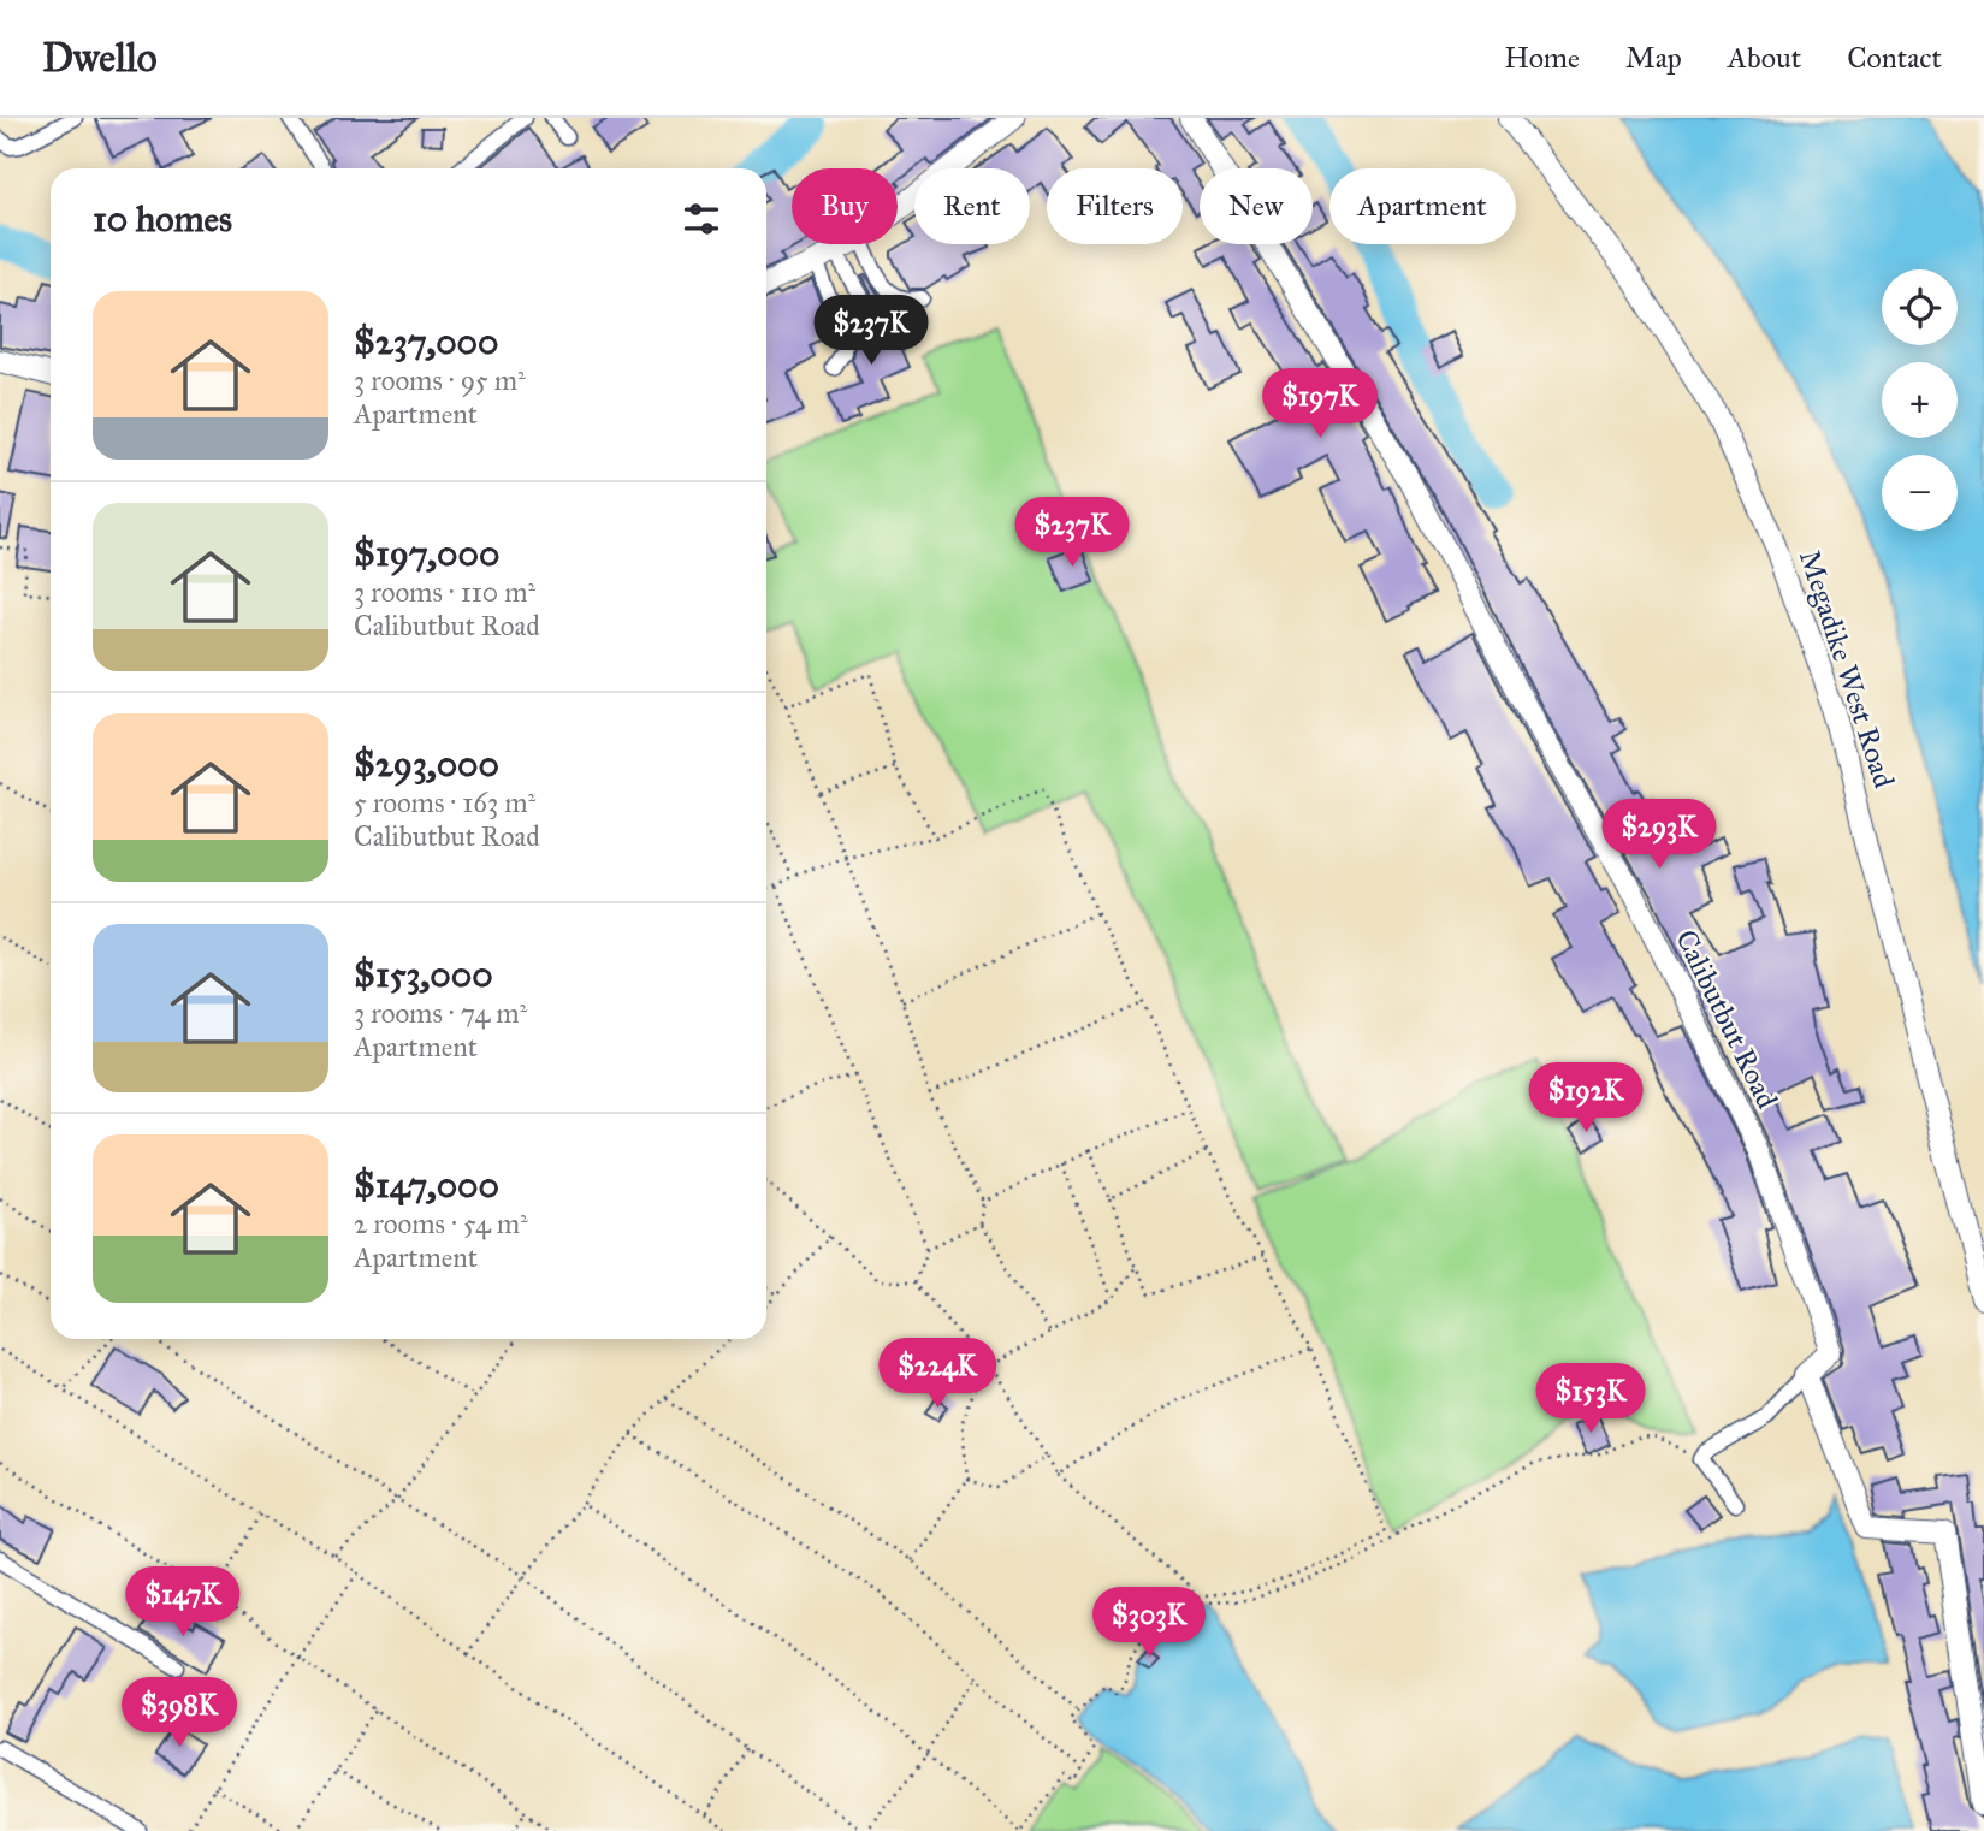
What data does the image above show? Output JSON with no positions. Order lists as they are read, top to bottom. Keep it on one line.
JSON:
{"streets":{"street":["Megadike West Road","Calibutbut Road"]},"page":{"header":"Dwello","nav":["Home","Map","About","Contact"],"chip":["Buy","Rent","Filters","New","Apartment"],"heading":"10 homes","map_buttons":["+","−"],"list":[{"name":"$237,000","note":"3 rooms · 95 m² · Apartment"},{"name":"$197,000","note":"3 rooms · 110 m² · Calibutbut Road"},{"name":"$293,000","note":"5 rooms · 163 m² · Calibutbut Road"},{"name":"$153,000","note":"3 rooms · 74 m² · Apartment"},{"name":"$147,000","note":"2 rooms · 54 m² · Apartment"}],"price":["$237K","$197K","$237K","$293K","$192K","$224K","$153K","$147K","$303K","$398K"]}}
